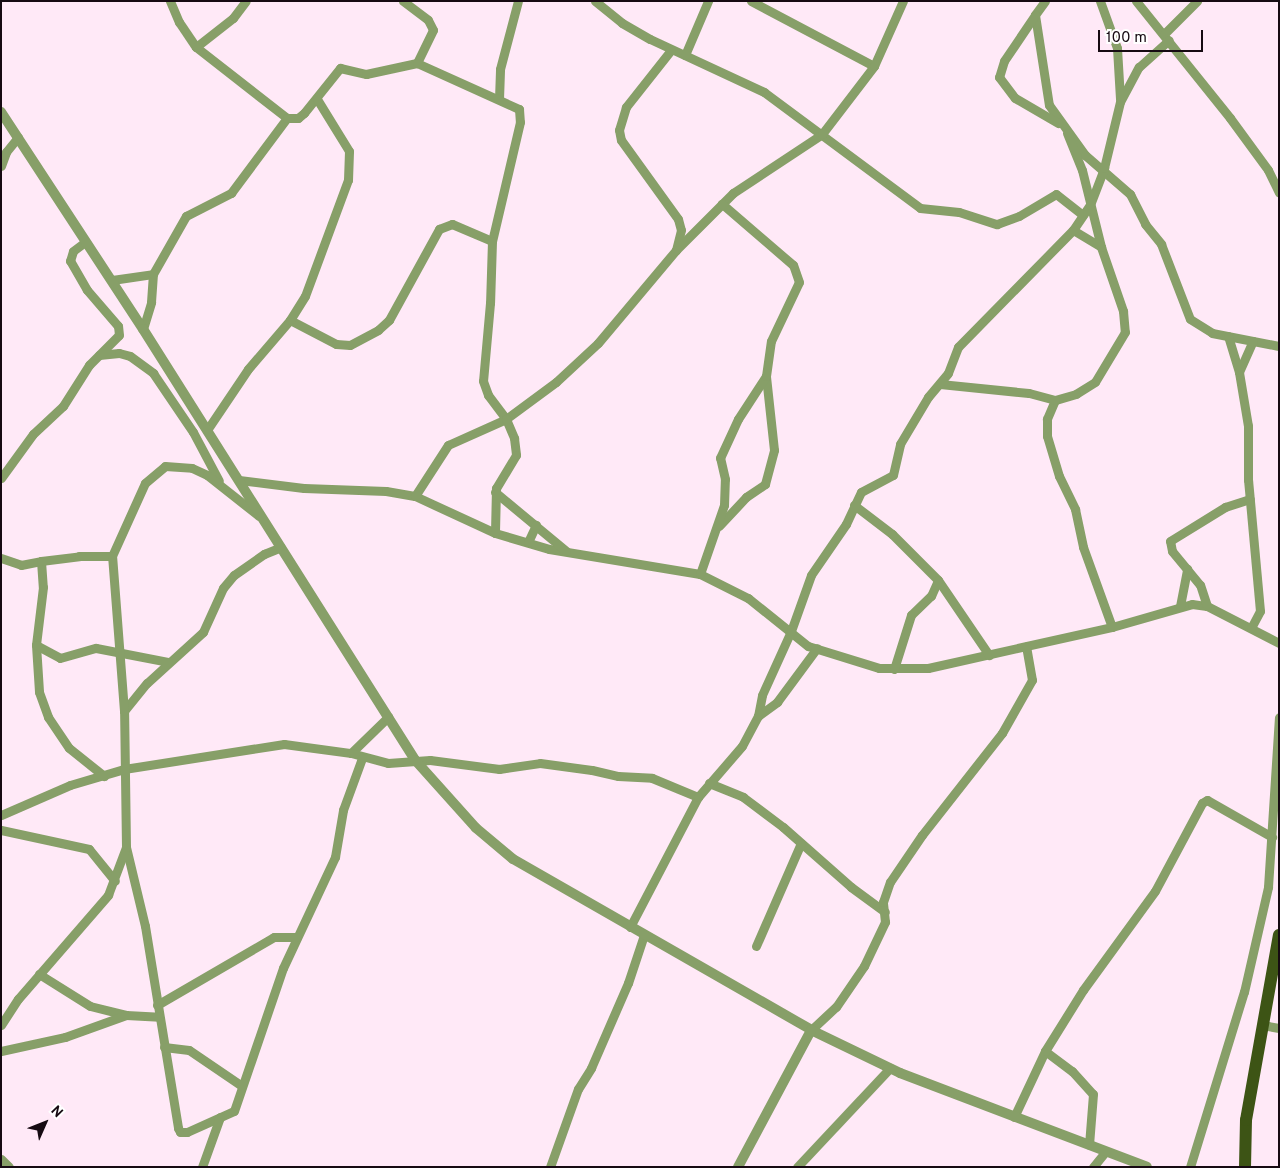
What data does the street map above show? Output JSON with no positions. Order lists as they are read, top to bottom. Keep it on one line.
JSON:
{"scale_bar":"100 m","north":"top right"}
